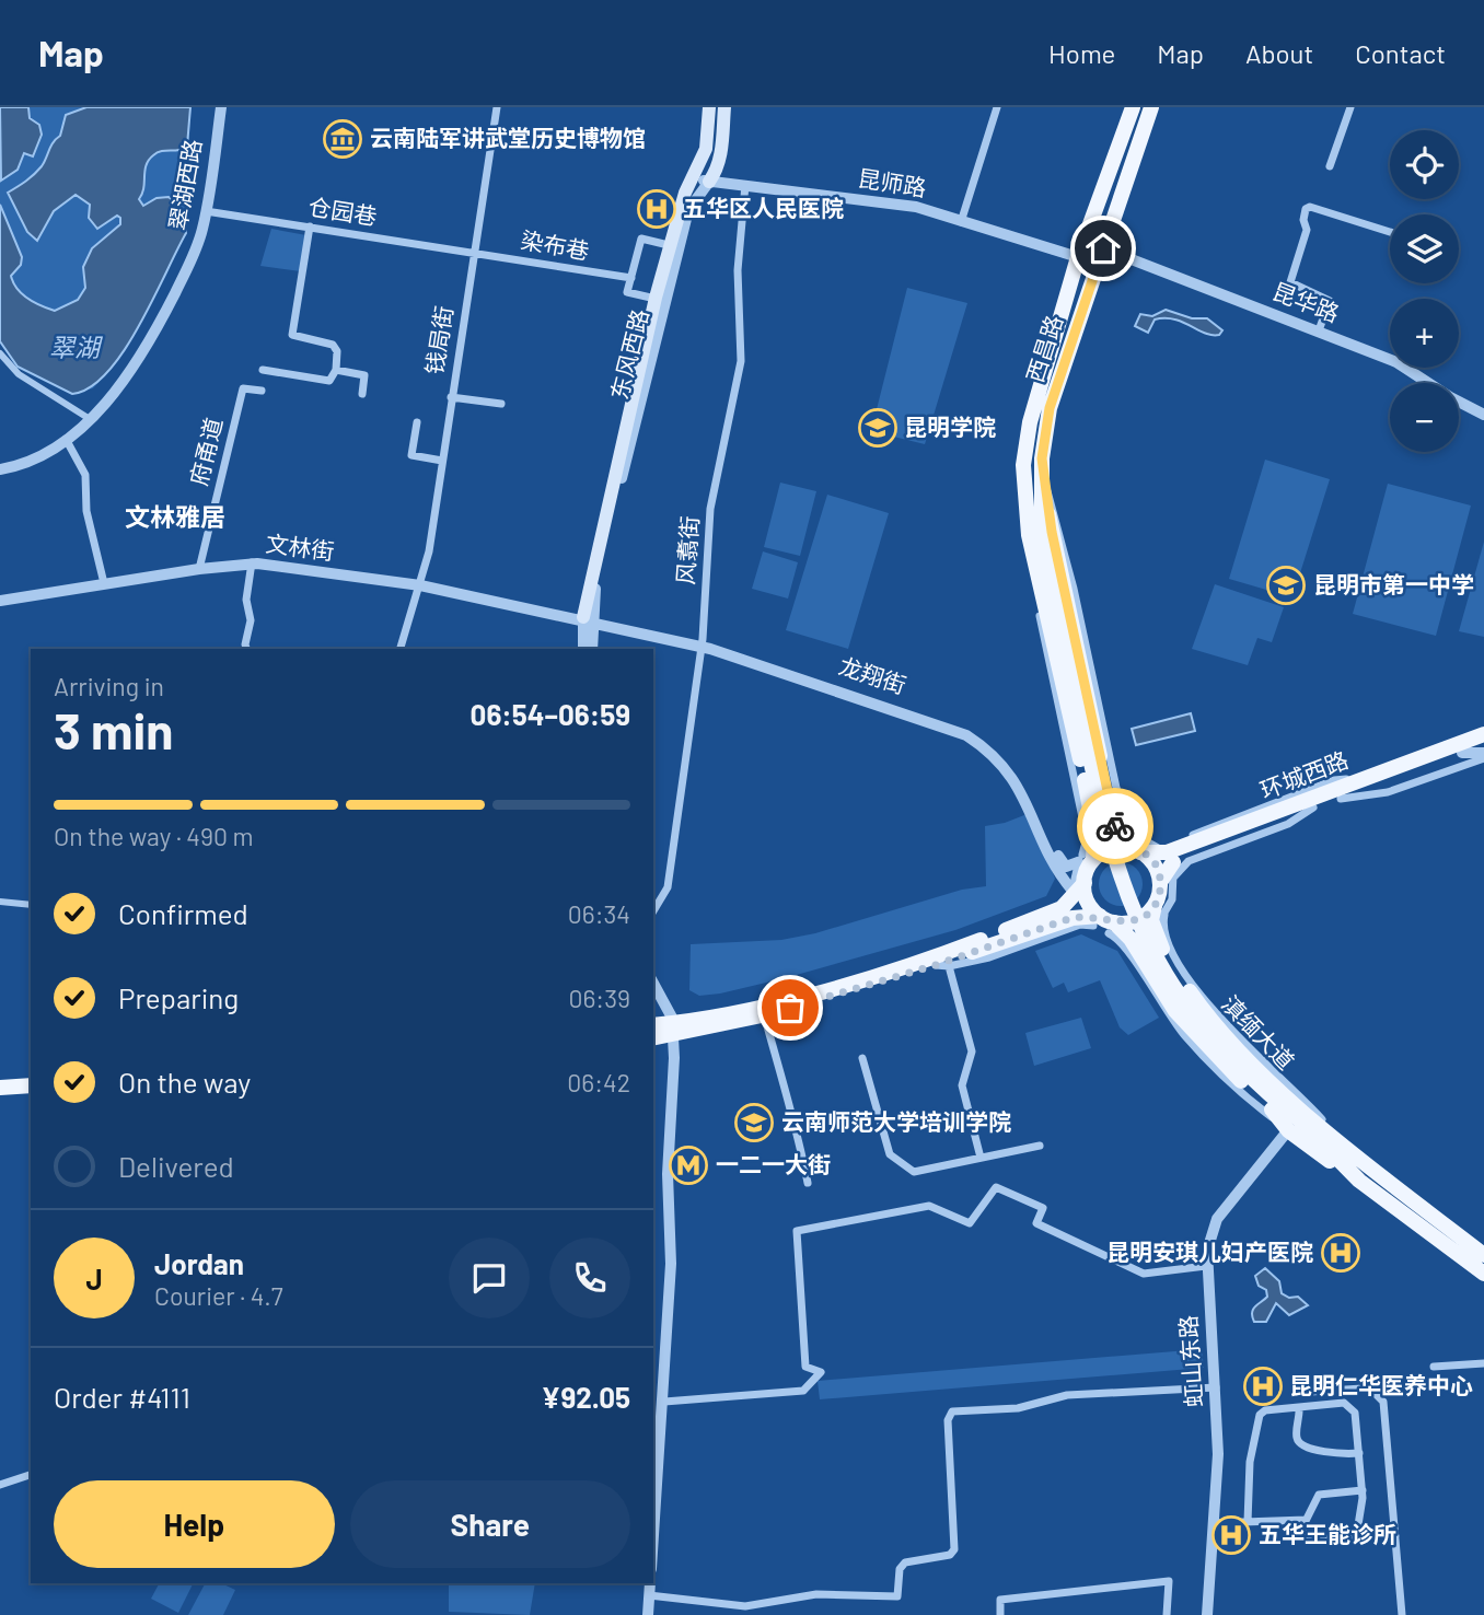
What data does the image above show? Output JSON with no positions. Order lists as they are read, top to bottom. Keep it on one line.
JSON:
{"streets":{"main road":["西昌路","东风西路","环城西路","滇缅大道"],"street":["昆师路","翠湖西路","仓园巷","染布巷","昆华路","钱局街","府甬道","文林街","风翥街","龙翔街","虹山东路"]},"crossings":[["昆师路","西昌路"],["昆师路","东风西路"],["昆师路","风翥街"],["翠湖西路","仓园巷"],["仓园巷","染布巷"],["仓园巷","钱局街"],["染布巷","钱局街"],["昆华路","西昌路"],["钱局街","文林街"],["西昌路","龙翔街"],["西昌路","环城西路"],["西昌路","滇缅大道"],["东风西路","文林街"],["东风西路","龙翔街"],["府甬道","文林街"],["文林街","龙翔街"],["风翥街","龙翔街"],["龙翔街","环城西路"],["龙翔街","滇缅大道"],["环城西路","滇缅大道"],["滇缅大道","虹山东路"]],"districts":["文林雅居"],"water":["翠湖"],"places":{"museum":["云南陆军讲武堂历史博物馆"],"hospital":["五华区人民医院","昆明安琪儿妇产医院","昆明仁华医养中心","五华王能诊所"],"school or university":["昆明学院","昆明市第一中学","云南师范大学培训学院"],"metro station":["一二一大街"]},"page":{"header":"Map","nav":["Home","Map","About","Contact"],"map_buttons":["+","−"],"heading":["3 min","Arriving in","06:54–06:59"],"panel":["Jordan","Courier · 4.7","Order #4111","¥92.05"],"bar":"On the way · 490 m","list":[["Confirmed","06:34"],["Preparing","06:39"],["On the way","06:42"],"Delivered"],"round":"J","buttons":["Help","Share"]}}
